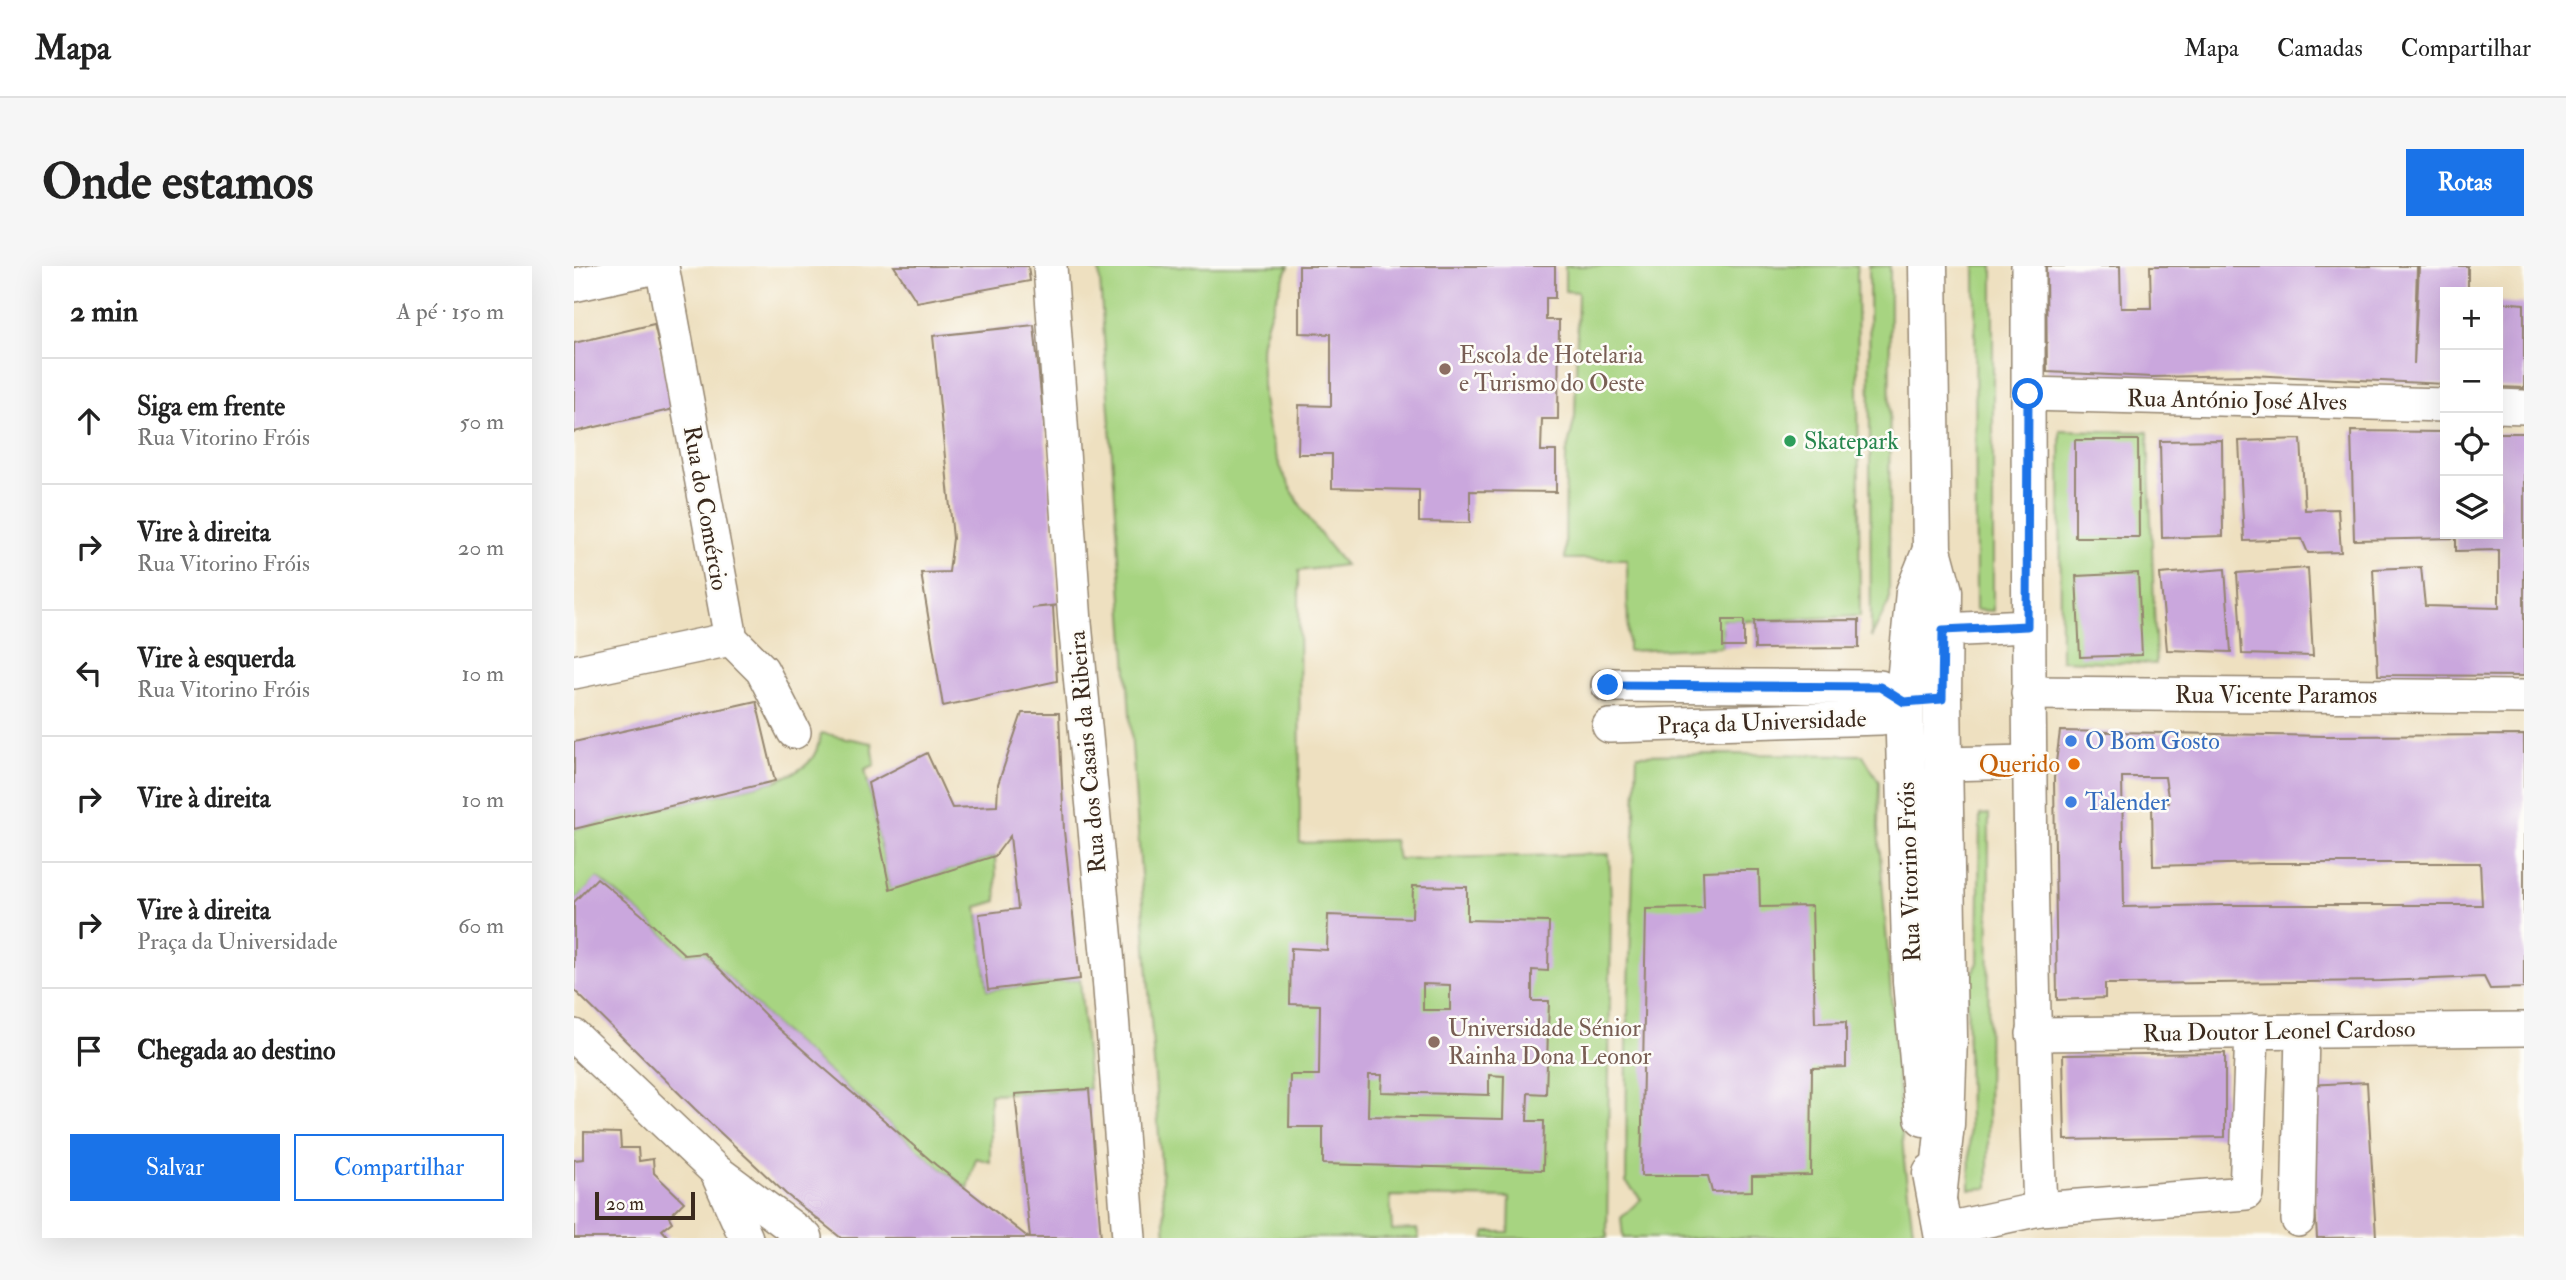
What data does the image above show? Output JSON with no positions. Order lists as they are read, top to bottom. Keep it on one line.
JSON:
{"streets":{"main road":["Rua Vitorino Fróis"],"street":["Rua António José Alves","Rua do Comércio","Rua Vicente Paramos","Praça da Universidade","Rua dos Casais da Ribeira","Rua Doutor Leonel Cardoso"]},"crossings":[["Praça da Universidade","Rua Vitorino Fróis"]],"places":["Escola de Hotelaria e Turismo do Oeste","Skatepark","O Bom Gosto","Querido","Talender","Universidade Sénior Rainha Dona Leonor"],"scale_bar":"20 m","page":{"header":"Mapa","nav":["Mapa","Camadas","Compartilhar"],"buttons":["Rotas",["Salvar","Compartilhar"]],"title":"Onde estamos","heading":["2 min","A pé · 150 m"],"map_buttons":["+","−"],"list":[["Siga em frente","Rua Vitorino Fróis","50 m"],["Vire à direita","Rua Vitorino Fróis","20 m"],["Vire à esquerda","Rua Vitorino Fróis","10 m"],["Vire à direita","10 m"],["Vire à direita","Praça da Universidade","60 m"],"Chegada ao destino"],"scale":"20 m"}}
